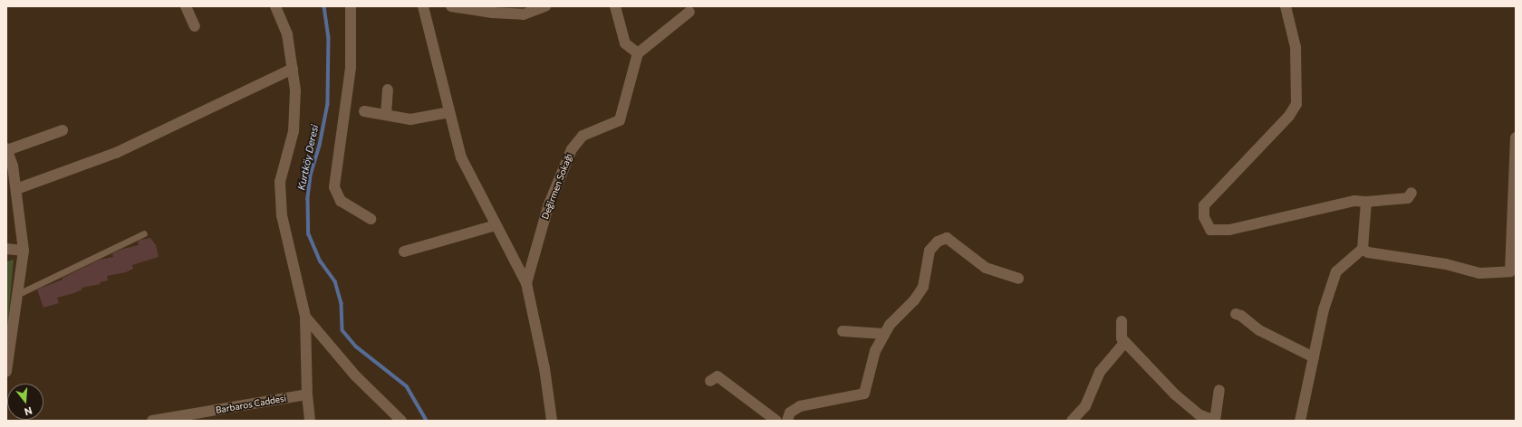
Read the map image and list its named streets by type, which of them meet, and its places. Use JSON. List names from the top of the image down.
{
  "streets": {
    "street": ["Değirmen Sokağı", "Barbaros Caddesi"]
  },
  "water": ["Kurtköy Deresi"],
  "north": "bottom"
}
